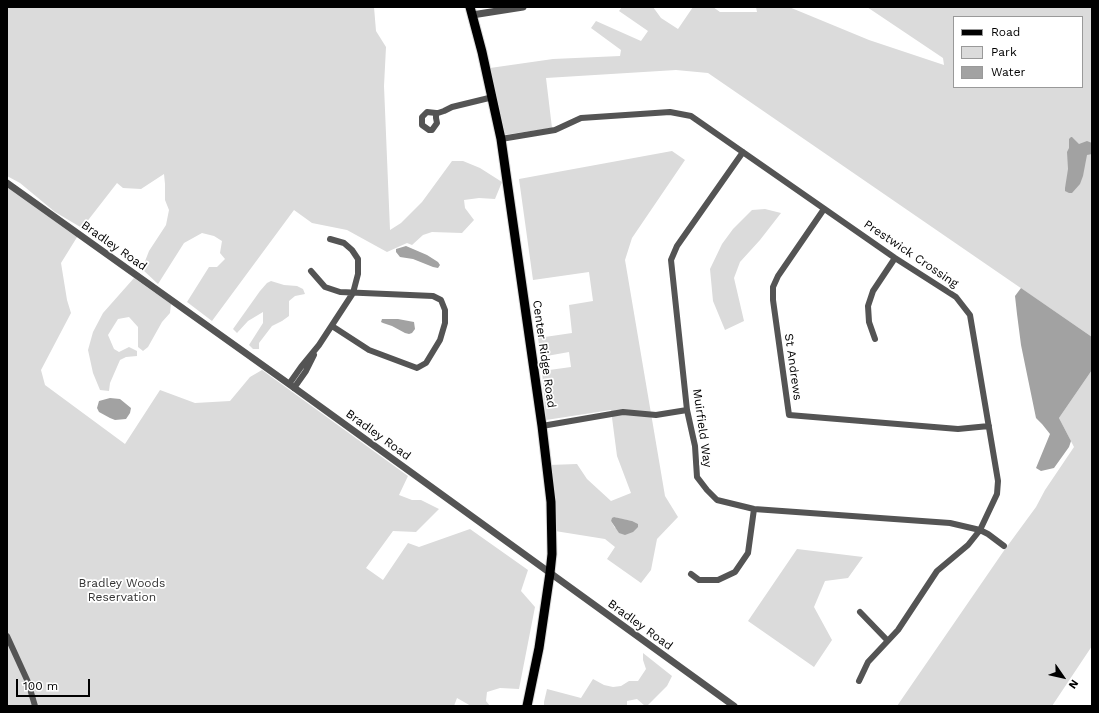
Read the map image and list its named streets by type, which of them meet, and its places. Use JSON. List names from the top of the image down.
{
  "streets": {
    "main road": ["Center Ridge Road"],
    "street": [
      "Bradley Road",
      "Prestwick Crossing",
      "St Andrews",
      "Muirfield Way"
    ]
  },
  "crossings": [
    ["Bradley Road", "Center Ridge Road"],
    ["Prestwick Crossing", "Center Ridge Road"],
    ["Prestwick Crossing", "St Andrews"],
    ["Prestwick Crossing", "Muirfield Way"]
  ],
  "parks": ["Bradley Woods Reservation"],
  "legend": ["Road", "Park", "Water"],
  "scale_bar": "100 m",
  "north": "bottom right"
}
